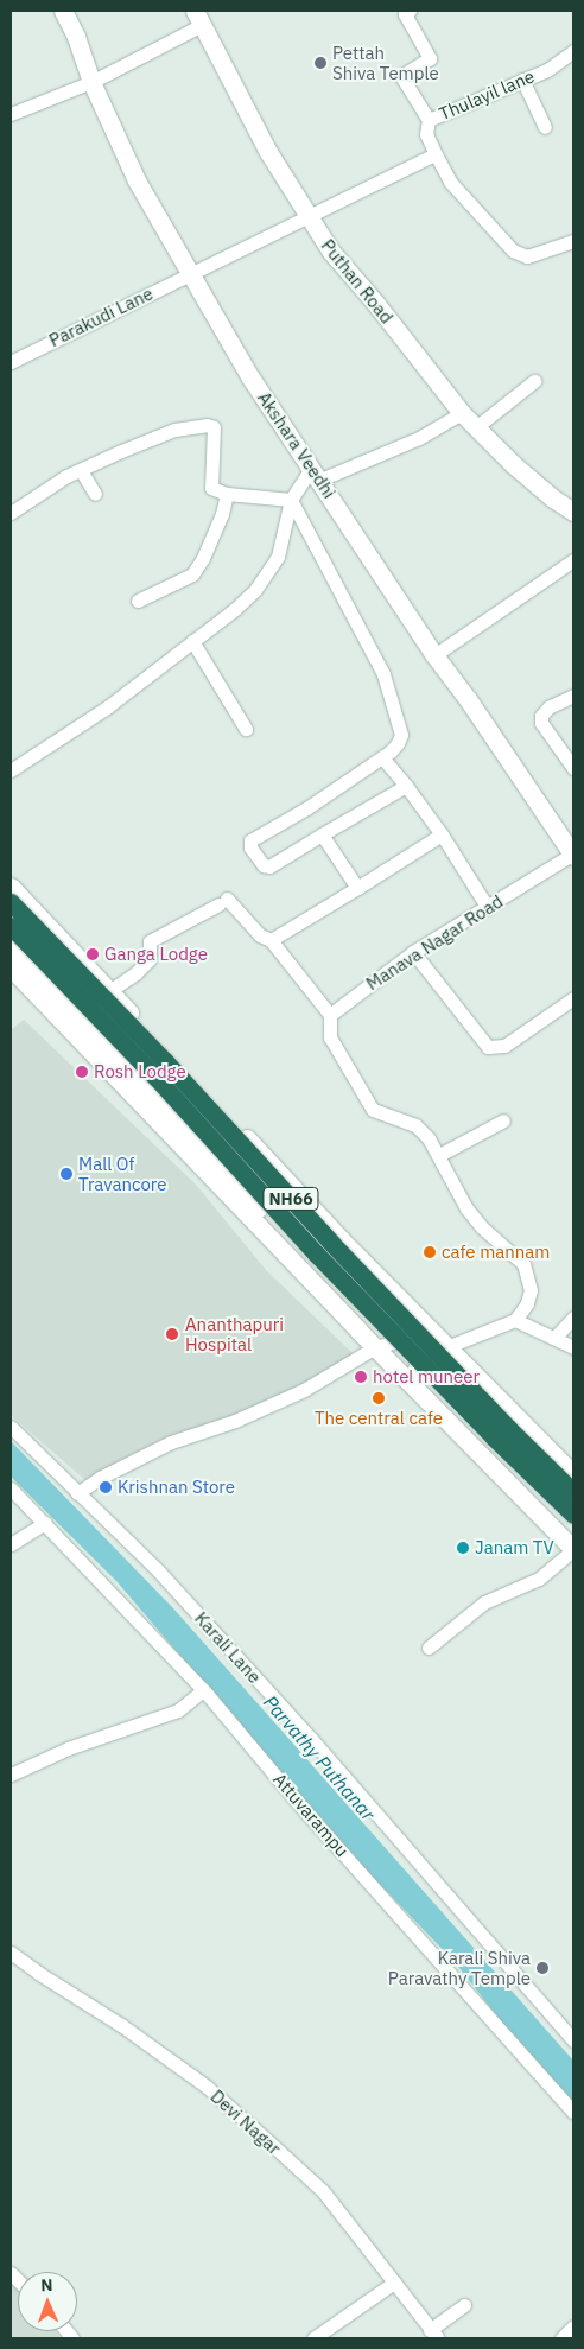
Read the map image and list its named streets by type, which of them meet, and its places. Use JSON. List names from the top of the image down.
{
  "streets": {
    "highway": ["NH66"],
    "street": [
      "Thulayil lane",
      "Puthan Road",
      "Parakudi Lane",
      "Akshara Veedhi",
      "Manava Nagar Road",
      "Karali Lane",
      "Attuvarampu",
      "Devi Nagar"
    ]
  },
  "crossings": [
    ["Puthan Road", "Parakudi Lane"],
    ["Parakudi Lane", "Akshara Veedhi"],
    ["Akshara Veedhi", "Manava Nagar Road"]
  ],
  "water": ["Parvathy Puthanar"],
  "places": [
    "Pettah Shiva Temple",
    "Ganga Lodge",
    "Rosh Lodge",
    "Mall Of Travancore",
    "cafe mannam",
    "Ananthapuri Hospital",
    "hotel muneer",
    "The central cafe",
    "Krishnan Store",
    "Janam TV",
    "Karali Shiva Paravathy Temple"
  ],
  "north": "top"
}
